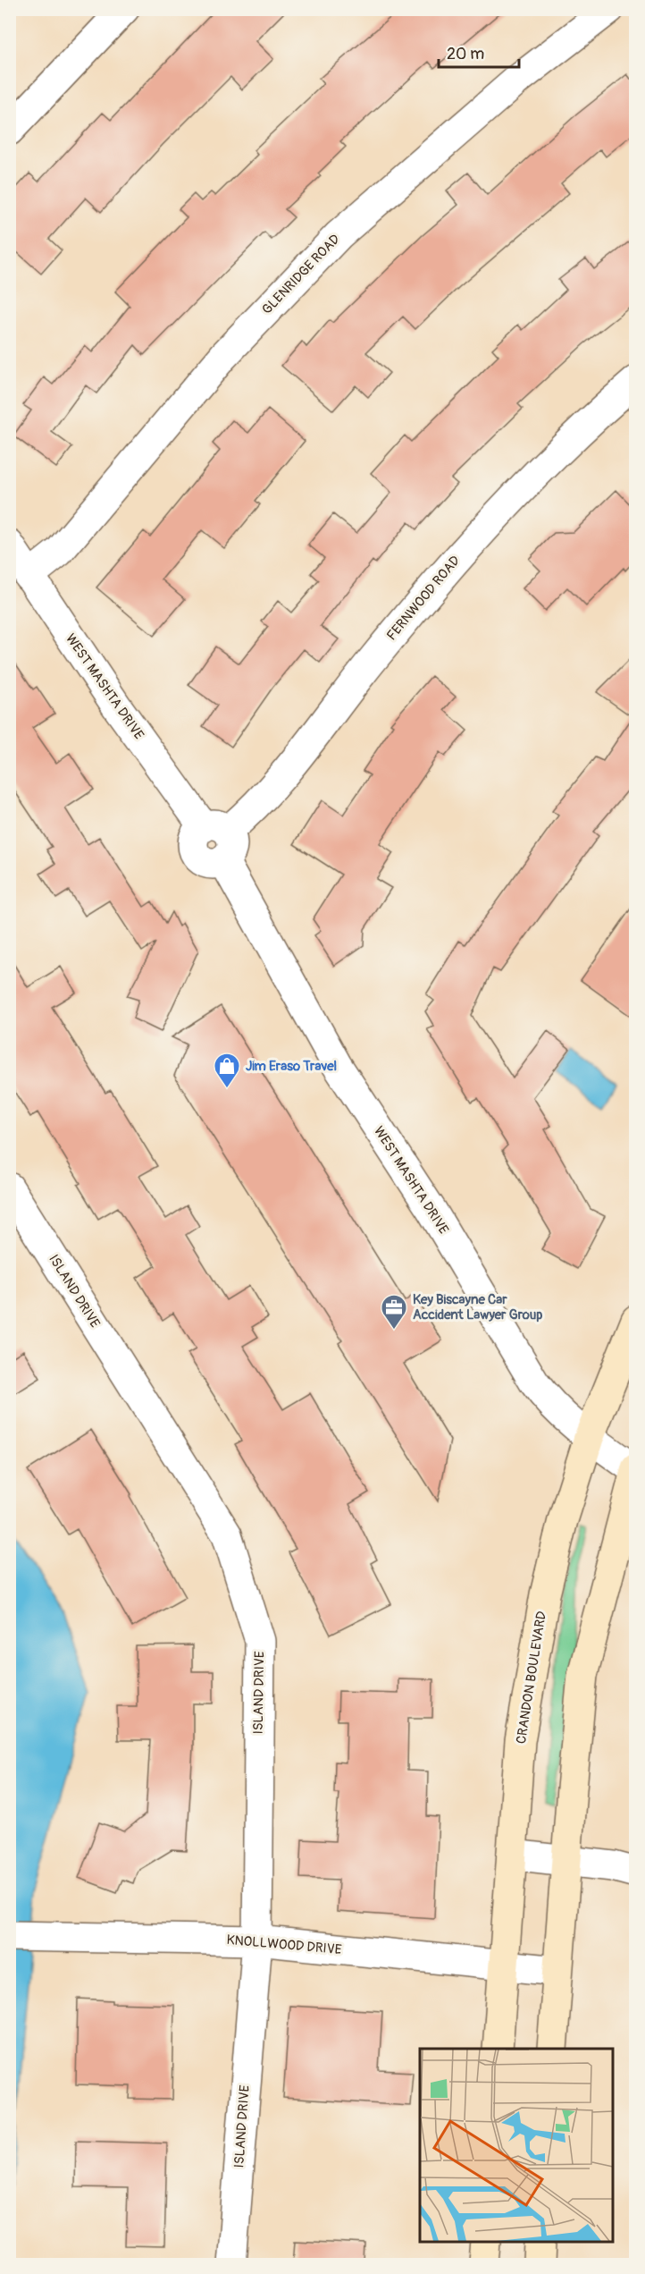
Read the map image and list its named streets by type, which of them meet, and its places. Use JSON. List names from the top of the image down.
{
  "streets": {
    "main road": ["CRANDON BOULEVARD"],
    "street": [
      "GLENRIDGE ROAD",
      "FERNWOOD ROAD",
      "WEST MASHTA DRIVE",
      "ISLAND DRIVE",
      "KNOLLWOOD DRIVE"
    ]
  },
  "crossings": [
    ["GLENRIDGE ROAD", "WEST MASHTA DRIVE"],
    ["FERNWOOD ROAD", "WEST MASHTA DRIVE"],
    ["WEST MASHTA DRIVE", "CRANDON BOULEVARD"],
    ["ISLAND DRIVE", "KNOLLWOOD DRIVE"],
    ["CRANDON BOULEVARD", "KNOLLWOOD DRIVE"]
  ],
  "places": {
    "shop": ["Jim Eraso Travel"],
    "office": ["Key Biscayne Car Accident Lawyer Group"]
  },
  "scale_bar": "20 m"
}
